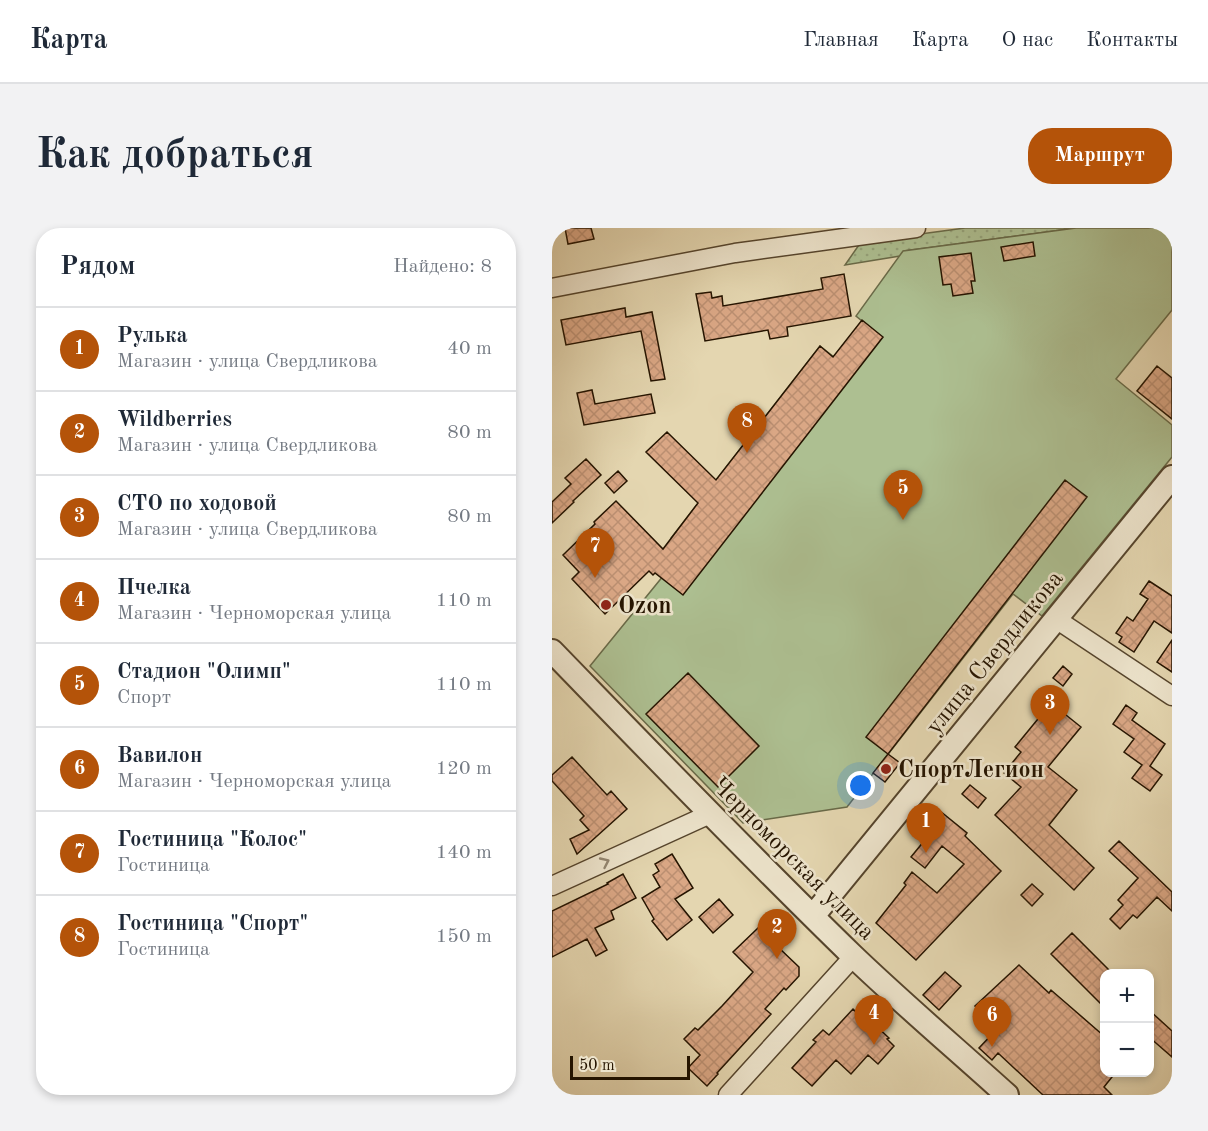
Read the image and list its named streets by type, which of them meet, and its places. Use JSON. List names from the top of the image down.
{
  "streets": {
    "street": ["улица Свердликова", "Черноморская улица"]
  },
  "crossings": [
    ["улица Свердликова", "Черноморская улица"]
  ],
  "places": ["Ozon", "СпортЛегион"],
  "scale_bar": "50 m",
  "page": {
    "header": "Карта",
    "nav": [
      "Главная",
      "Карта",
      "О нас",
      "Контакты"
    ],
    "buttons": "Маршрут",
    "title": "Как добраться",
    "heading": ["Рядом", "Найдено: 8"],
    "list": [
      {
        "mark": "1",
        "name": "Рулька",
        "note": "Магазин · улица Свердликова",
        "value": "40 m"
      },
      {
        "mark": "2",
        "name": "Wildberries",
        "note": "Магазин · улица Свердликова",
        "value": "80 m"
      },
      {
        "mark": "3",
        "name": "СТО по ходовой",
        "note": "Магазин · улица Свердликова",
        "value": "80 m"
      },
      {
        "mark": "4",
        "name": "Пчелка",
        "note": "Магазин · Черноморская улица",
        "value": "110 m"
      },
      {
        "mark": "5",
        "name": "Стадион \"Олимп\"",
        "note": "Спорт",
        "value": "110 m"
      },
      {
        "mark": "6",
        "name": "Вавилон",
        "note": "Магазин · Черноморская улица",
        "value": "120 m"
      },
      {
        "mark": "7",
        "name": "Гостиница \"Колос\"",
        "note": "Гостиница",
        "value": "140 m"
      },
      {
        "mark": "8",
        "name": "Гостиница \"Спорт\"",
        "note": "Гостиница",
        "value": "150 m"
      }
    ],
    "pins": [
      "8",
      "5",
      "7",
      "3",
      "1",
      "2",
      "4",
      "6"
    ],
    "map_buttons": ["+", "−"],
    "scale": "50 m"
  }
}
